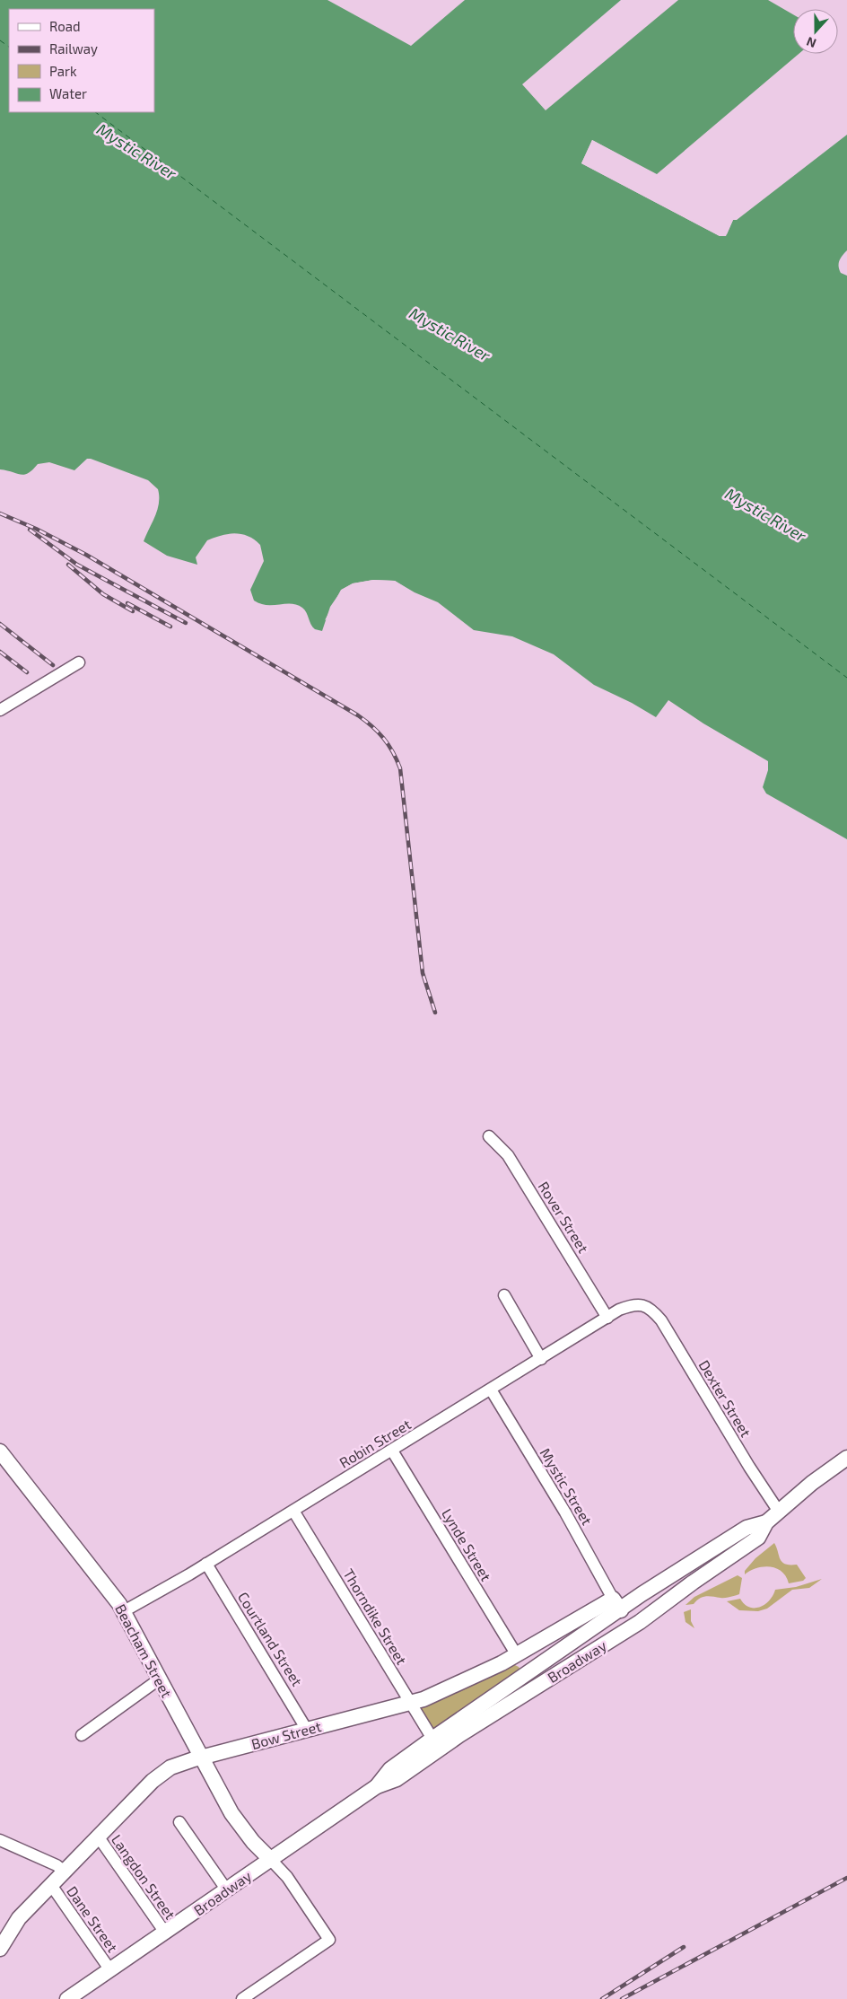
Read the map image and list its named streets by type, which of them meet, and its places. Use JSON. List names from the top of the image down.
{
  "streets": {
    "main road": ["Beacham Street", "Broadway", "Bow Street"],
    "street": [
      "Rover Street",
      "Dexter Street",
      "Robin Street",
      "Mystic Street",
      "Lynde Street",
      "Thorndike Street",
      "Courtland Street",
      "Langdon Street",
      "Dane Street"
    ]
  },
  "crossings": [
    ["Rover Street", "Robin Street"],
    ["Dexter Street", "Robin Street"],
    ["Dexter Street", "Broadway"],
    ["Robin Street", "Mystic Street"],
    ["Robin Street", "Lynde Street"],
    ["Robin Street", "Thorndike Street"],
    ["Robin Street", "Courtland Street"],
    ["Robin Street", "Beacham Street"],
    ["Mystic Street", "Broadway"],
    ["Mystic Street", "Bow Street"],
    ["Lynde Street", "Bow Street"],
    ["Thorndike Street", "Broadway"],
    ["Thorndike Street", "Bow Street"],
    ["Courtland Street", "Bow Street"],
    ["Beacham Street", "Broadway"],
    ["Beacham Street", "Bow Street"],
    ["Broadway", "Bow Street"],
    ["Broadway", "Langdon Street"],
    ["Broadway", "Dane Street"],
    ["Bow Street", "Langdon Street"],
    ["Bow Street", "Dane Street"]
  ],
  "water": ["Mystic River"],
  "legend": [
    "Road",
    "Railway",
    "Park",
    "Water"
  ],
  "north": "bottom"
}
